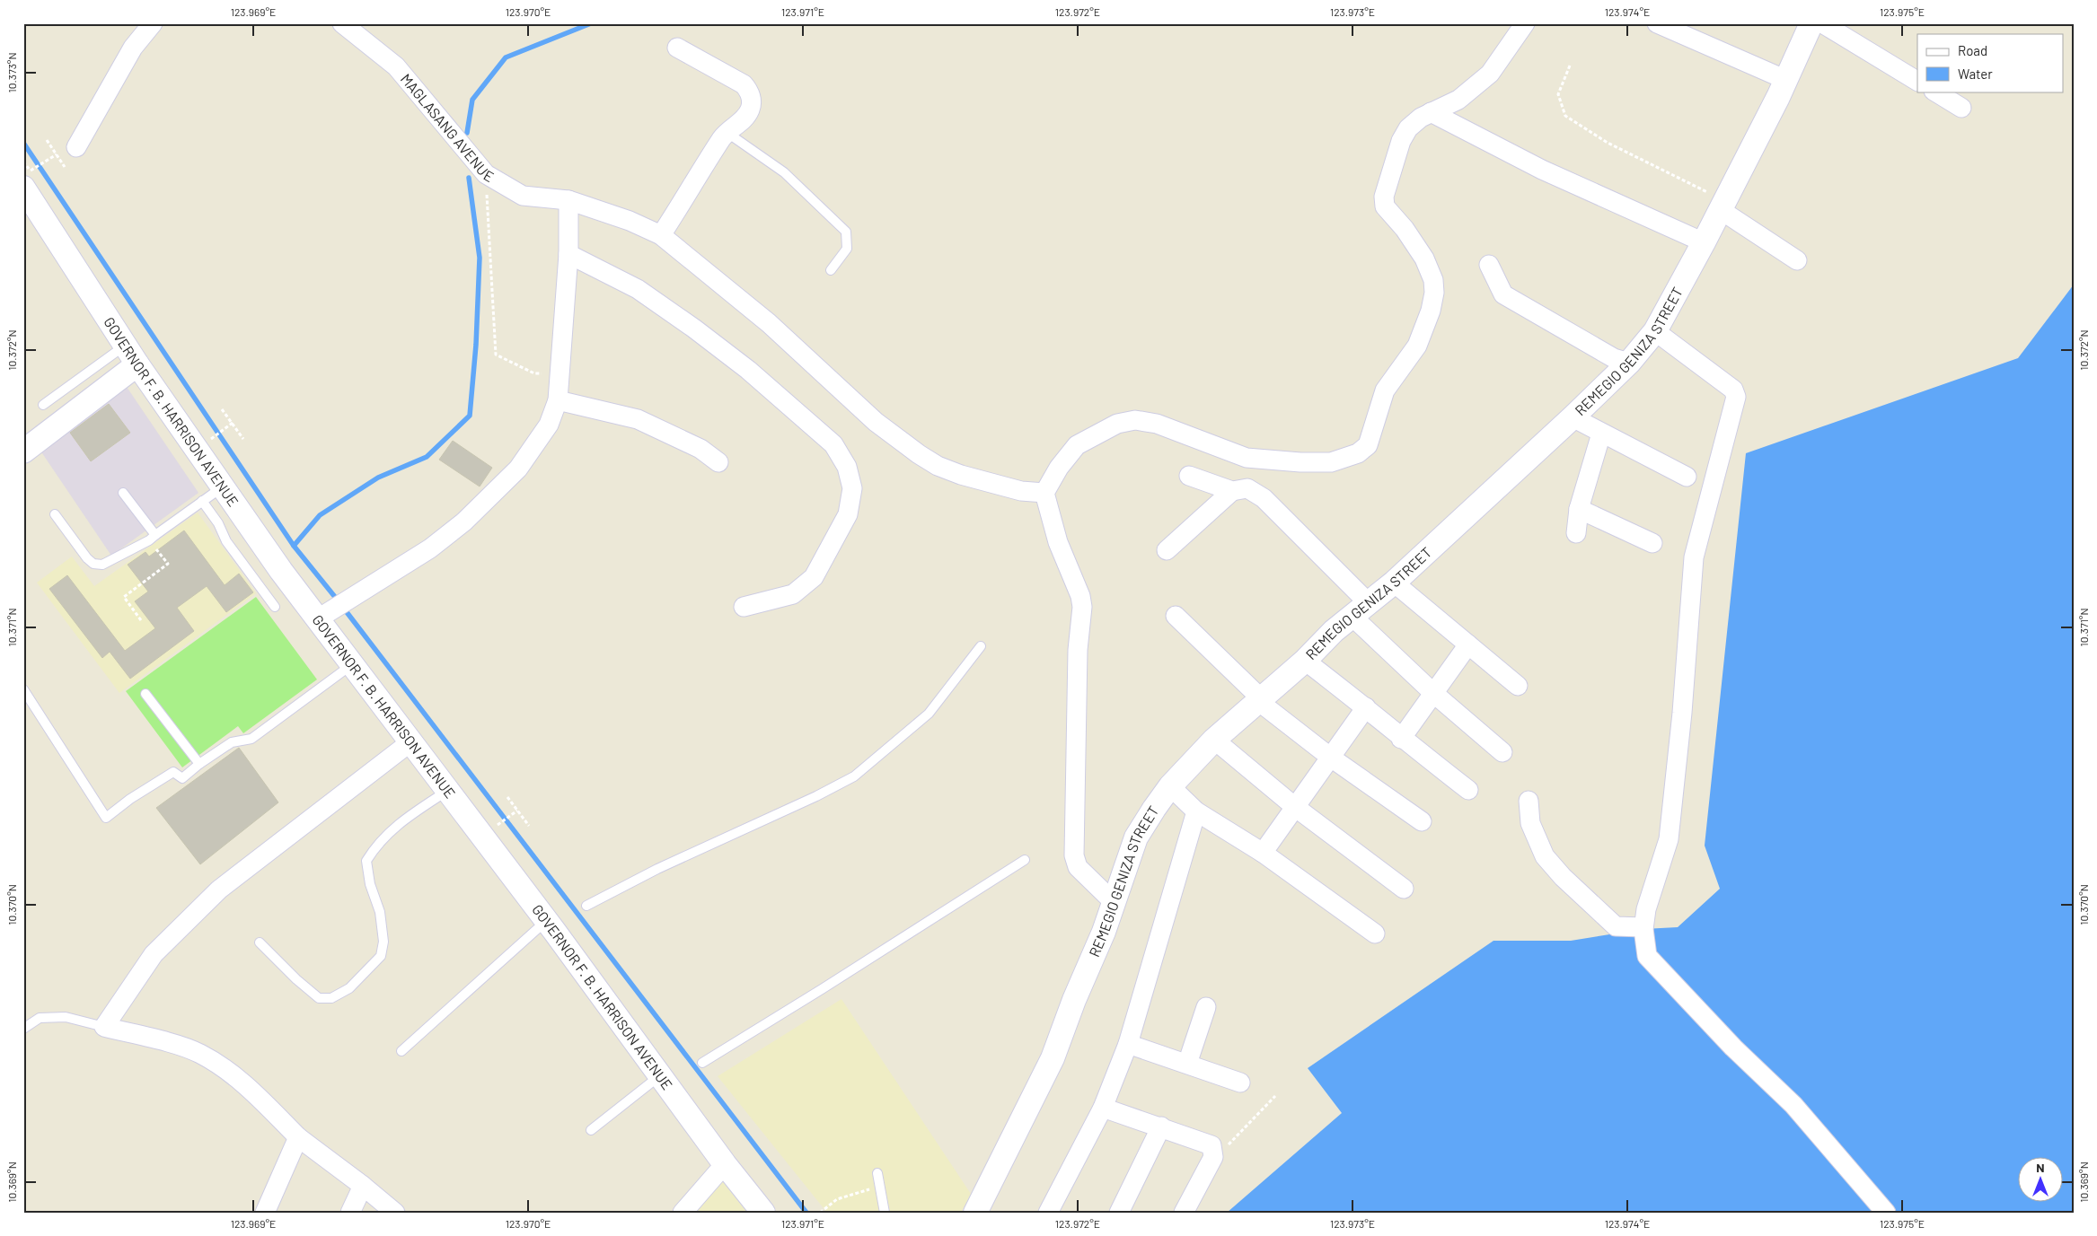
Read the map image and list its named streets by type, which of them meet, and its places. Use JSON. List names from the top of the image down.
{
  "streets": {
    "street": ["MAGLASANG AVENUE", "REMEGIO GENIZA STREET", "GOVERNOR F. B. HARRISON AVENUE"]
  },
  "legend": ["Road", "Water"],
  "north": "top",
  "coordinates": [
    "123.969°E",
    "123.970°E",
    "123.971°E",
    "123.972°E",
    "123.973°E",
    "123.974°E",
    "123.975°E",
    "10.373°N",
    "10.372°N",
    "10.371°N",
    "10.370°N",
    "10.369°N"
  ]
}
